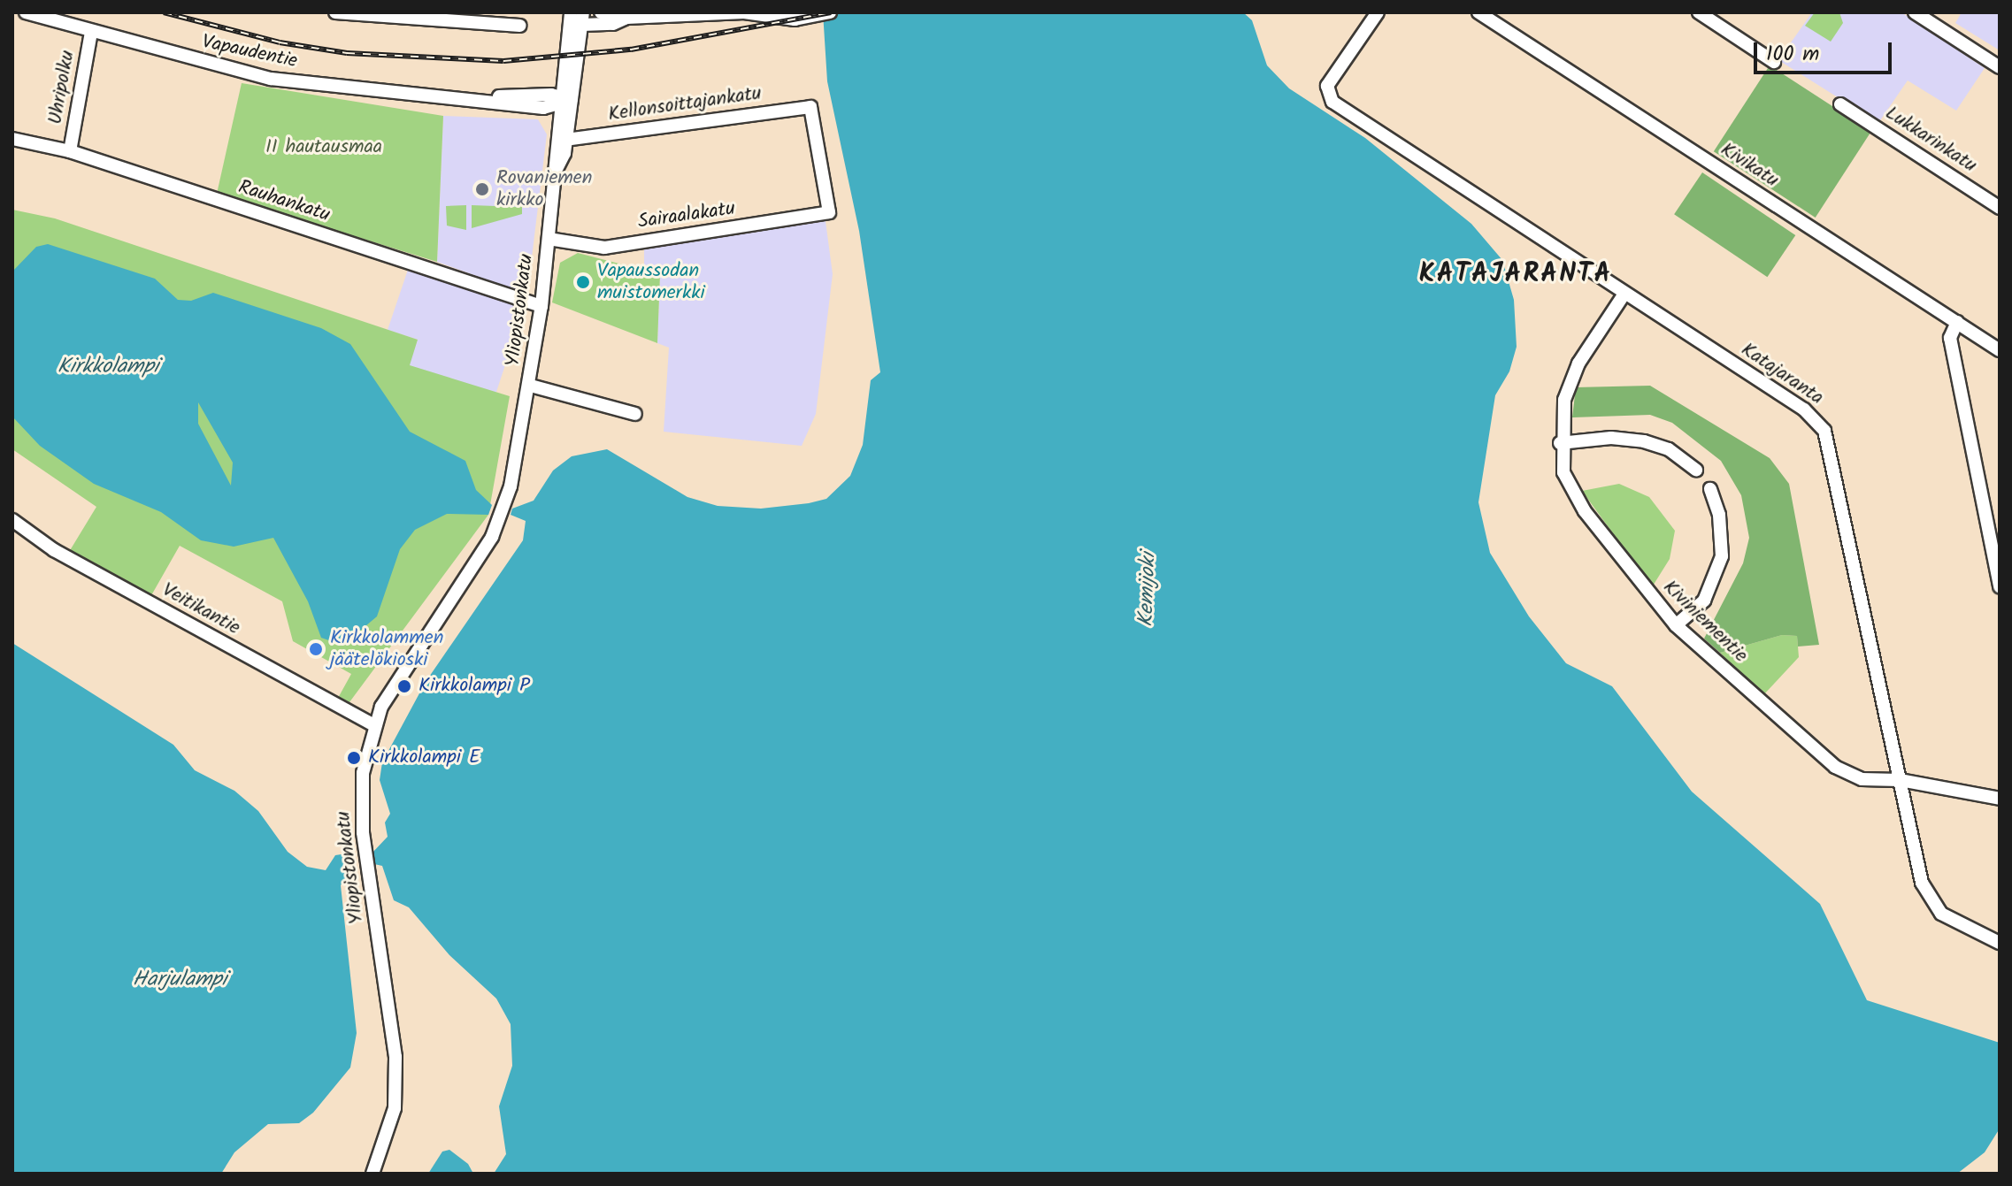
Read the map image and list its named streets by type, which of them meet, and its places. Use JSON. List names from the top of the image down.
{
  "streets": {
    "street": [
      "Vapaudentie",
      "Uhripolku",
      "Kellonsoittajankatu",
      "Lukkarinkatu",
      "Kivikatu",
      "Rauhankatu",
      "Sairaalakatu",
      "Yliopistonkatu",
      "Katajaranta",
      "Veitikantie",
      "Kiviniementie"
    ]
  },
  "crossings": [
    ["Vapaudentie", "Uhripolku"],
    ["Vapaudentie", "Yliopistonkatu"],
    ["Uhripolku", "Rauhankatu"],
    ["Kellonsoittajankatu", "Sairaalakatu"],
    ["Kellonsoittajankatu", "Yliopistonkatu"],
    ["Rauhankatu", "Yliopistonkatu"],
    ["Sairaalakatu", "Yliopistonkatu"],
    ["Yliopistonkatu", "Veitikantie"],
    ["Katajaranta", "Kiviniementie"]
  ],
  "districts": ["KATAJARANTA"],
  "water": ["Kirkkolampi", "Kemijoki", "Harjulampi"],
  "parks": ["II hautausmaa"],
  "places": [
    "Rovaniemen kirkko",
    "Vapaussodan muistomerkki",
    "Kirkkolammen jäätelökioski",
    "Kirkkolampi P",
    "Kirkkolampi E"
  ],
  "scale_bar": "100 m"
}
